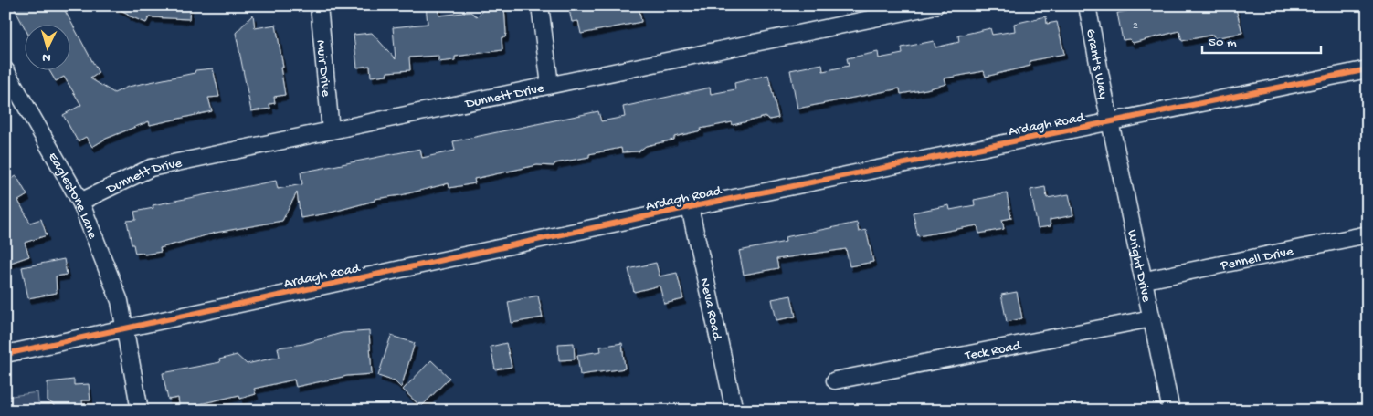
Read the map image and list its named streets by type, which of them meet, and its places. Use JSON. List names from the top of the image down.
{
  "streets": {
    "street": [
      "Grant's Way",
      "Muir Drive",
      "Dunnett Drive",
      "Ardagh Road",
      "Eaglestone Lane",
      "Pennell Drive",
      "Wright Drive",
      "Neva Road",
      "Teck Road"
    ]
  },
  "crossings": [
    ["Grant's Way", "Ardagh Road"],
    ["Grant's Way", "Wright Drive"],
    ["Muir Drive", "Dunnett Drive"],
    ["Dunnett Drive", "Eaglestone Lane"],
    ["Ardagh Road", "Eaglestone Lane"],
    ["Ardagh Road", "Wright Drive"],
    ["Ardagh Road", "Neva Road"],
    ["Pennell Drive", "Wright Drive"],
    ["Wright Drive", "Teck Road"]
  ],
  "house_numbers": ["2"],
  "scale_bar": "50 m",
  "north": "bottom"
}
